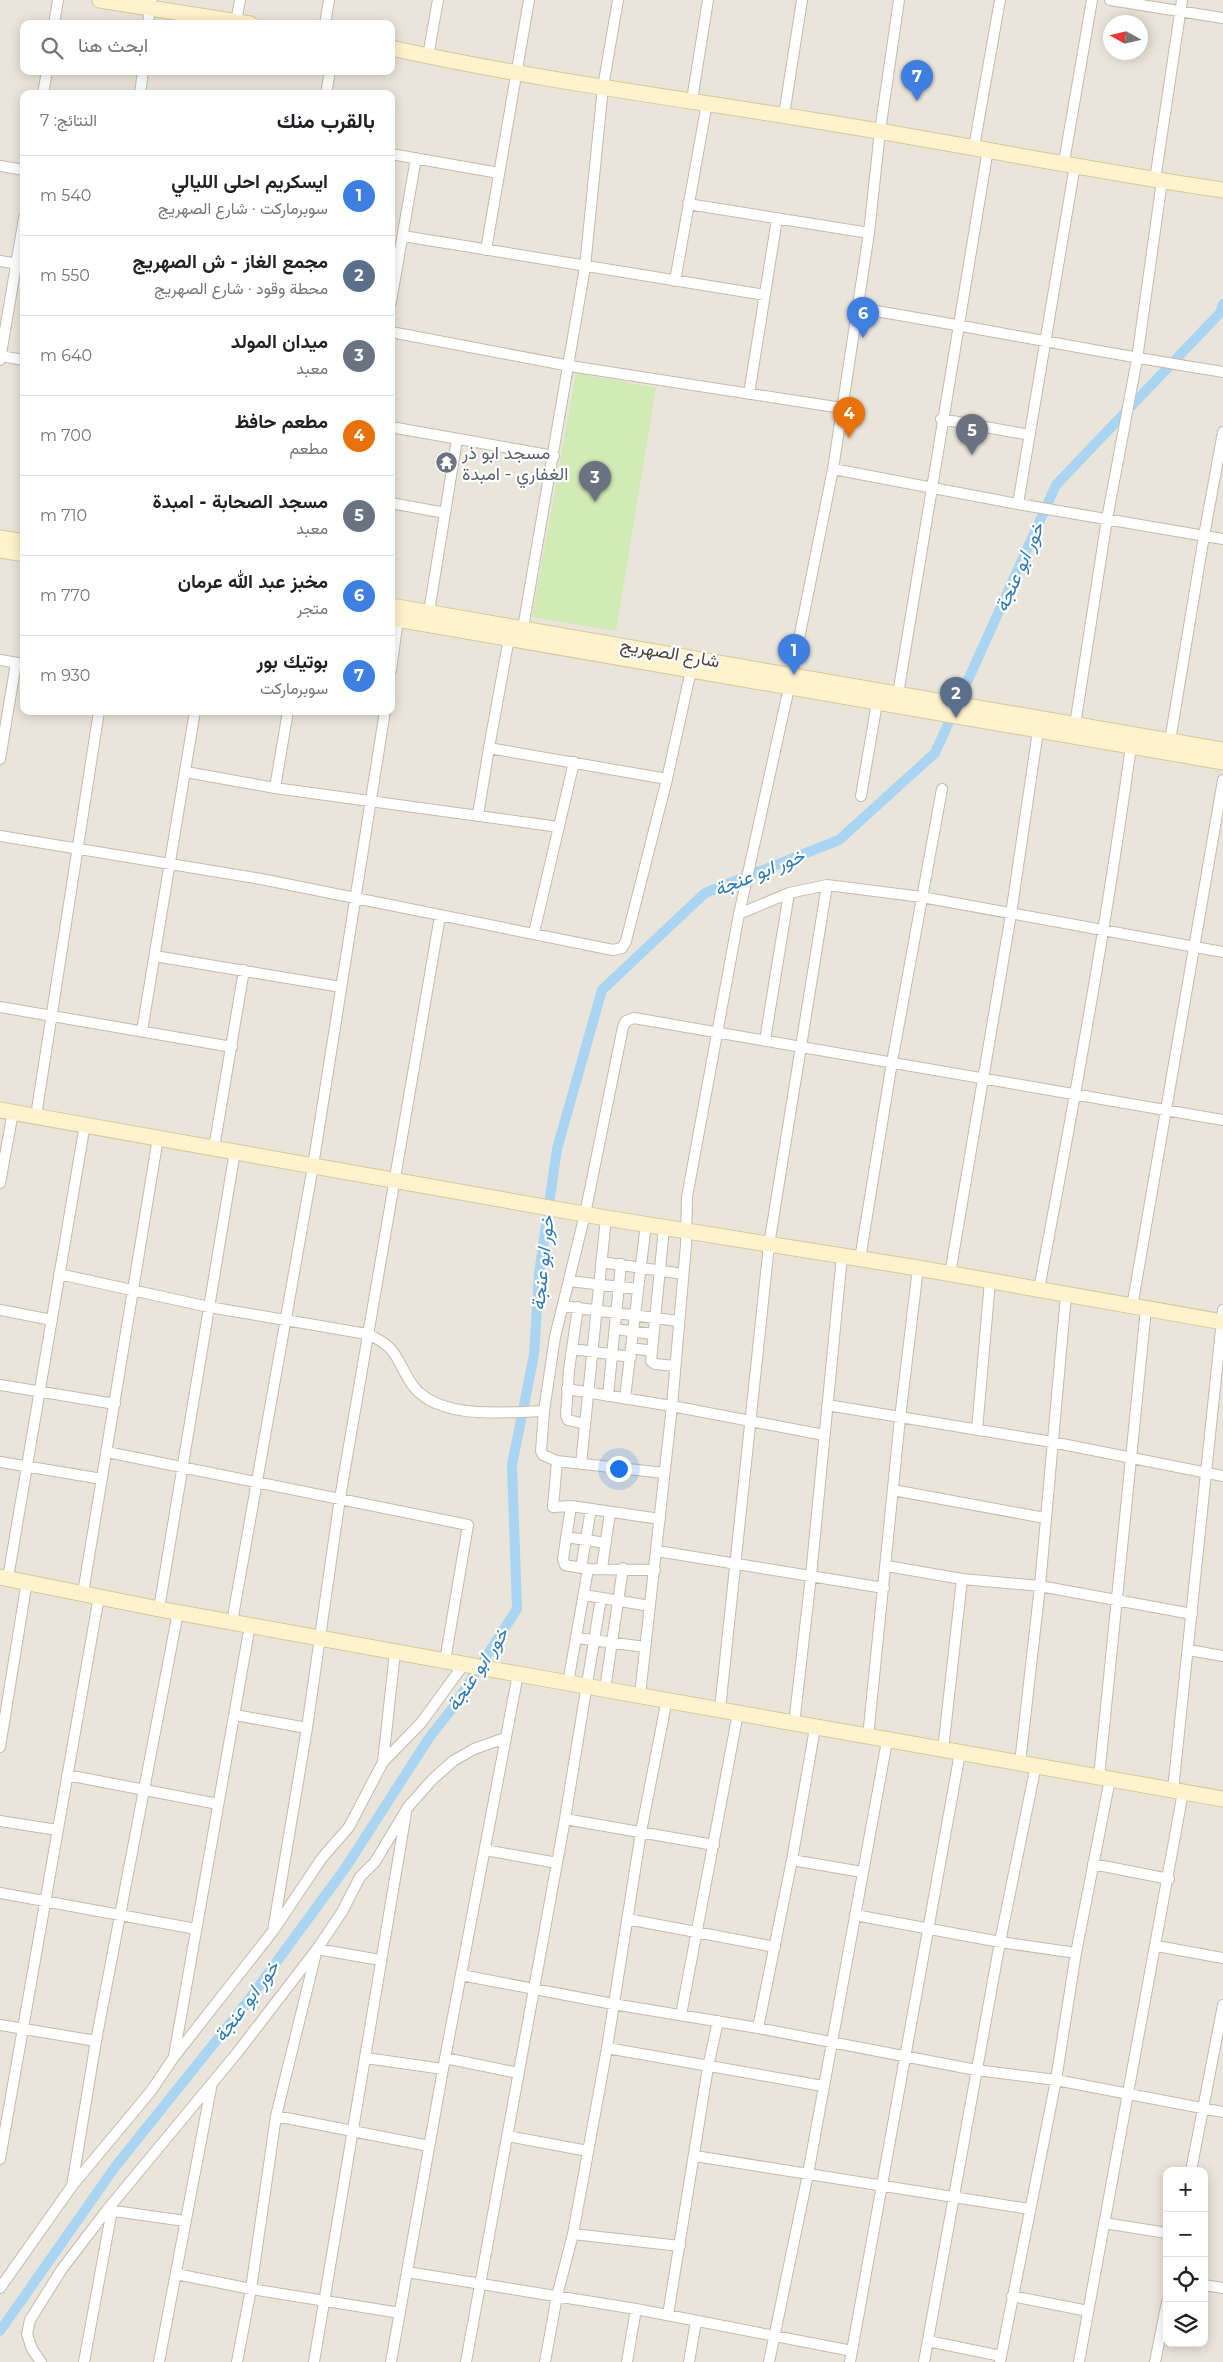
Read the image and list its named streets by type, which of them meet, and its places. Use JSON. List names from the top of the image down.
{
  "streets": {
    "street": ["شارع الصهريج"]
  },
  "water": ["خور ابو عنجة"],
  "places": {
    "temple": ["مسجد ابو ذر الغفاري - امبدة"]
  },
  "north": "left",
  "page": {
    "search": "ابحث هنا",
    "pins": [
      "7",
      "6",
      "4",
      "5",
      "3",
      "1",
      "2"
    ],
    "heading": ["بالقرب منك", "النتائج: 7"],
    "list": [
      {
        "mark": "1",
        "name": "ايسكريم احلى الليالي",
        "note": "سوبرماركت · شارع الصهريج",
        "value": "540 m"
      },
      {
        "mark": "2",
        "name": "مجمع الغاز - ش الصهريج",
        "note": "محطة وقود · شارع الصهريج",
        "value": "550 m"
      },
      {
        "mark": "3",
        "name": "ميدان المولد",
        "note": "معبد",
        "value": "640 m"
      },
      {
        "mark": "4",
        "name": "مطعم حافظ",
        "note": "مطعم",
        "value": "700 m"
      },
      {
        "mark": "5",
        "name": "مسجد الصحابة - امبدة",
        "note": "معبد",
        "value": "710 m"
      },
      {
        "mark": "6",
        "name": "مخبز عبد الله عرمان",
        "note": "متجر",
        "value": "770 m"
      },
      {
        "mark": "7",
        "name": "بوتيك بور",
        "note": "سوبرماركت",
        "value": "930 m"
      }
    ],
    "map_buttons": ["+", "−"]
  }
}
